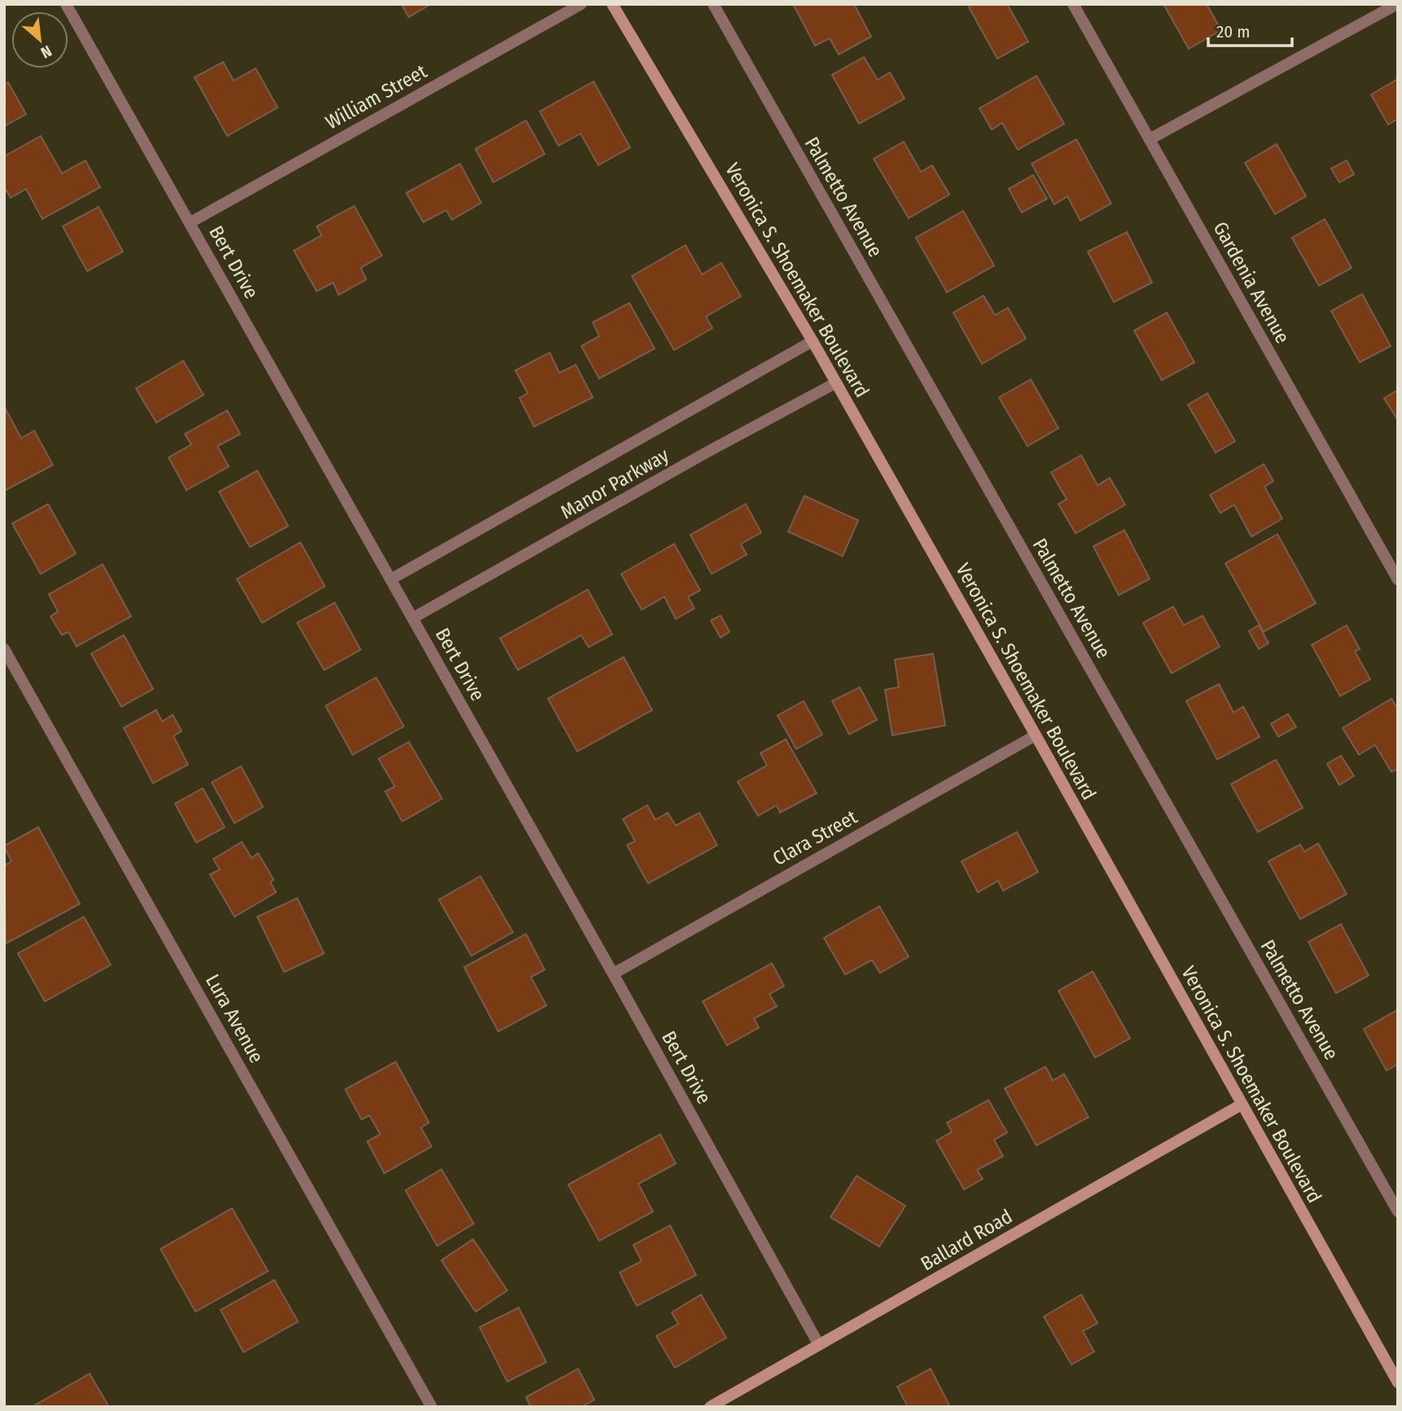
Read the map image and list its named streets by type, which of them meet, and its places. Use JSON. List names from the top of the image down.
{
  "streets": {
    "street": [
      "William Street",
      "Palmetto Avenue",
      "Bert Drive",
      "Veronica S. Shoemaker Boulevard",
      "Gardenia Avenue",
      "Manor Parkway",
      "Clara Street",
      "Lura Avenue",
      "Ballard Road"
    ]
  },
  "crossings": [
    ["William Street", "Bert Drive"],
    ["Bert Drive", "Manor Parkway"],
    ["Bert Drive", "Clara Street"],
    ["Bert Drive", "Ballard Road"],
    ["Veronica S. Shoemaker Boulevard", "Manor Parkway"],
    ["Veronica S. Shoemaker Boulevard", "Clara Street"],
    ["Veronica S. Shoemaker Boulevard", "Ballard Road"]
  ],
  "scale_bar": "20 m",
  "north": "bottom right"
}
